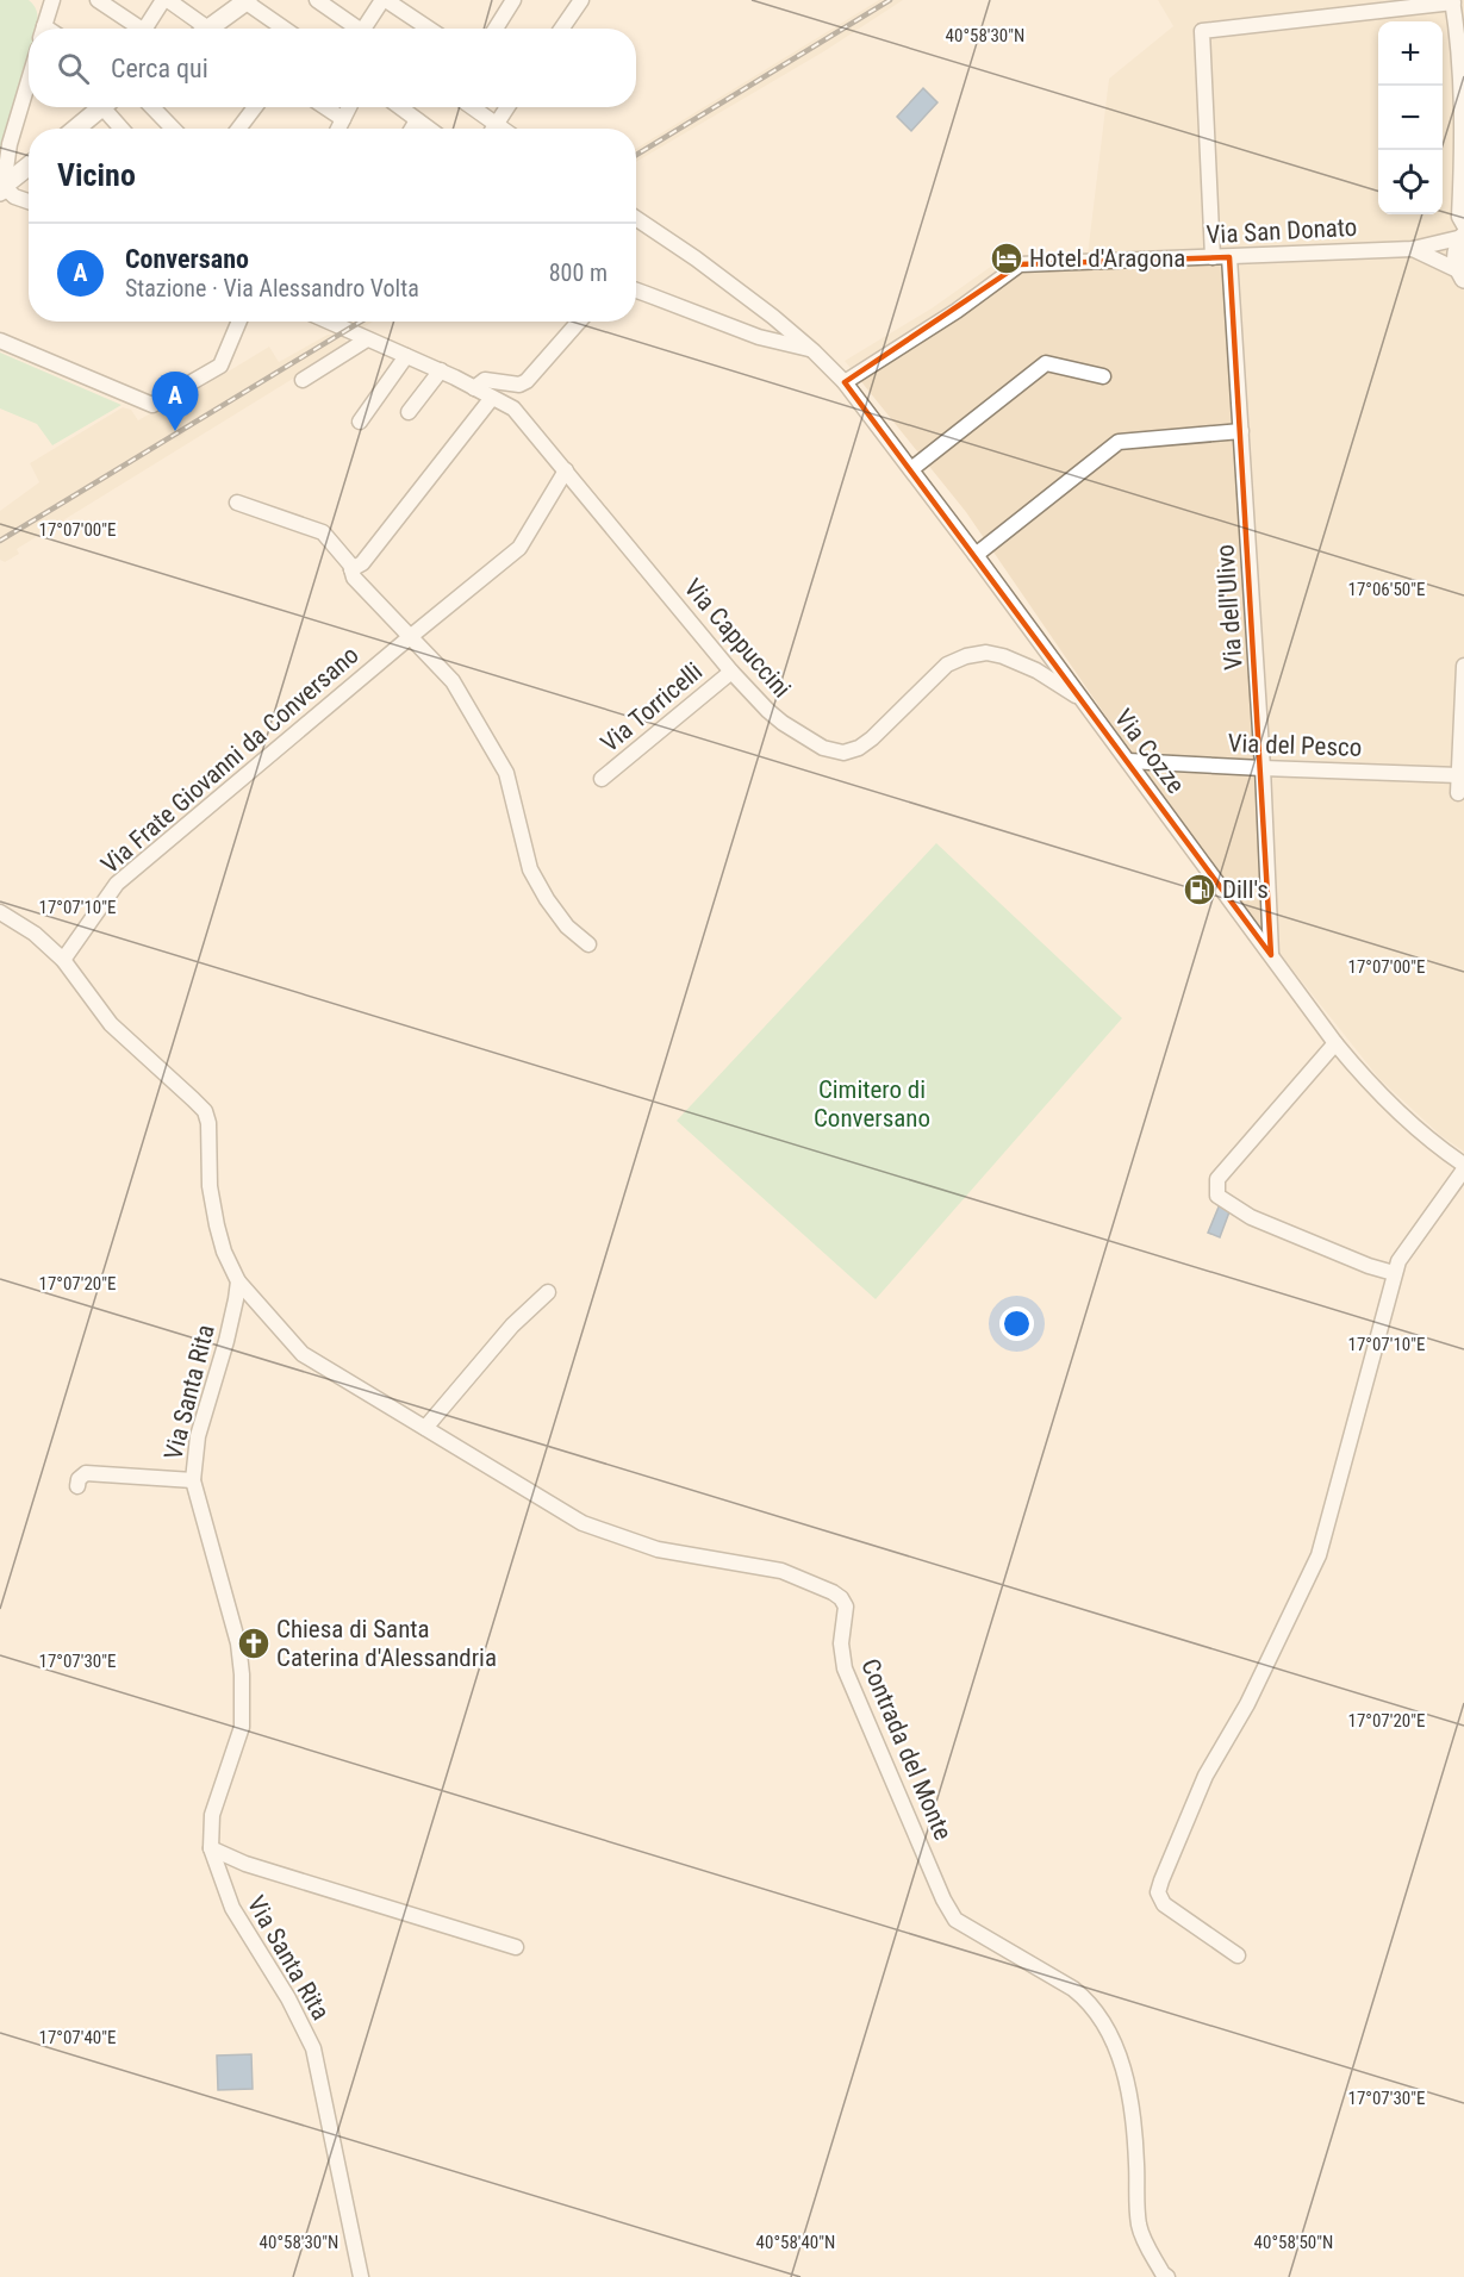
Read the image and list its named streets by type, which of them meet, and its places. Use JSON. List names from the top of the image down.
{
  "streets": {
    "street": [
      "Via San Donato",
      "Via dell'Ulivo",
      "Via Cappuccini",
      "Via Torricelli",
      "Via del Pesco",
      "Via Cozze",
      "Via Frate Giovanni da Conversano",
      "Via Santa Rita",
      "Contrada del Monte"
    ]
  },
  "crossings": [
    ["Via San Donato", "Via dell'Ulivo"],
    ["Via San Donato", "Via Cozze"],
    ["Via dell'Ulivo", "Via del Pesco"],
    ["Via dell'Ulivo", "Via Cozze"],
    ["Via Cappuccini", "Via Torricelli"],
    ["Via Cappuccini", "Via Cozze"],
    ["Via Cappuccini", "Via Frate Giovanni da Conversano"],
    ["Via del Pesco", "Via Cozze"]
  ],
  "parks": ["Cimitero di Conversano"],
  "places": {
    "hotel": ["Hotel d'Aragona"],
    "fuel station": ["Dill's"],
    "church": ["Chiesa di Santa Caterina d'Alessandria"]
  },
  "page": {
    "map_buttons": ["+", "−"],
    "search": "Cerca qui",
    "heading": "Vicino",
    "list": [
      {
        "mark": "A",
        "name": "Conversano",
        "note": "Stazione · Via Alessandro Volta",
        "value": "800 m"
      }
    ],
    "pins": "A"
  },
  "coordinates": [
    "40°58'30\"N",
    "17°07'00\"E",
    "17°06'50\"E",
    "17°07'10\"E",
    "17°07'20\"E",
    "17°07'30\"E",
    "17°07'40\"E",
    "40°58'40\"N",
    "40°58'50\"N"
  ]
}
